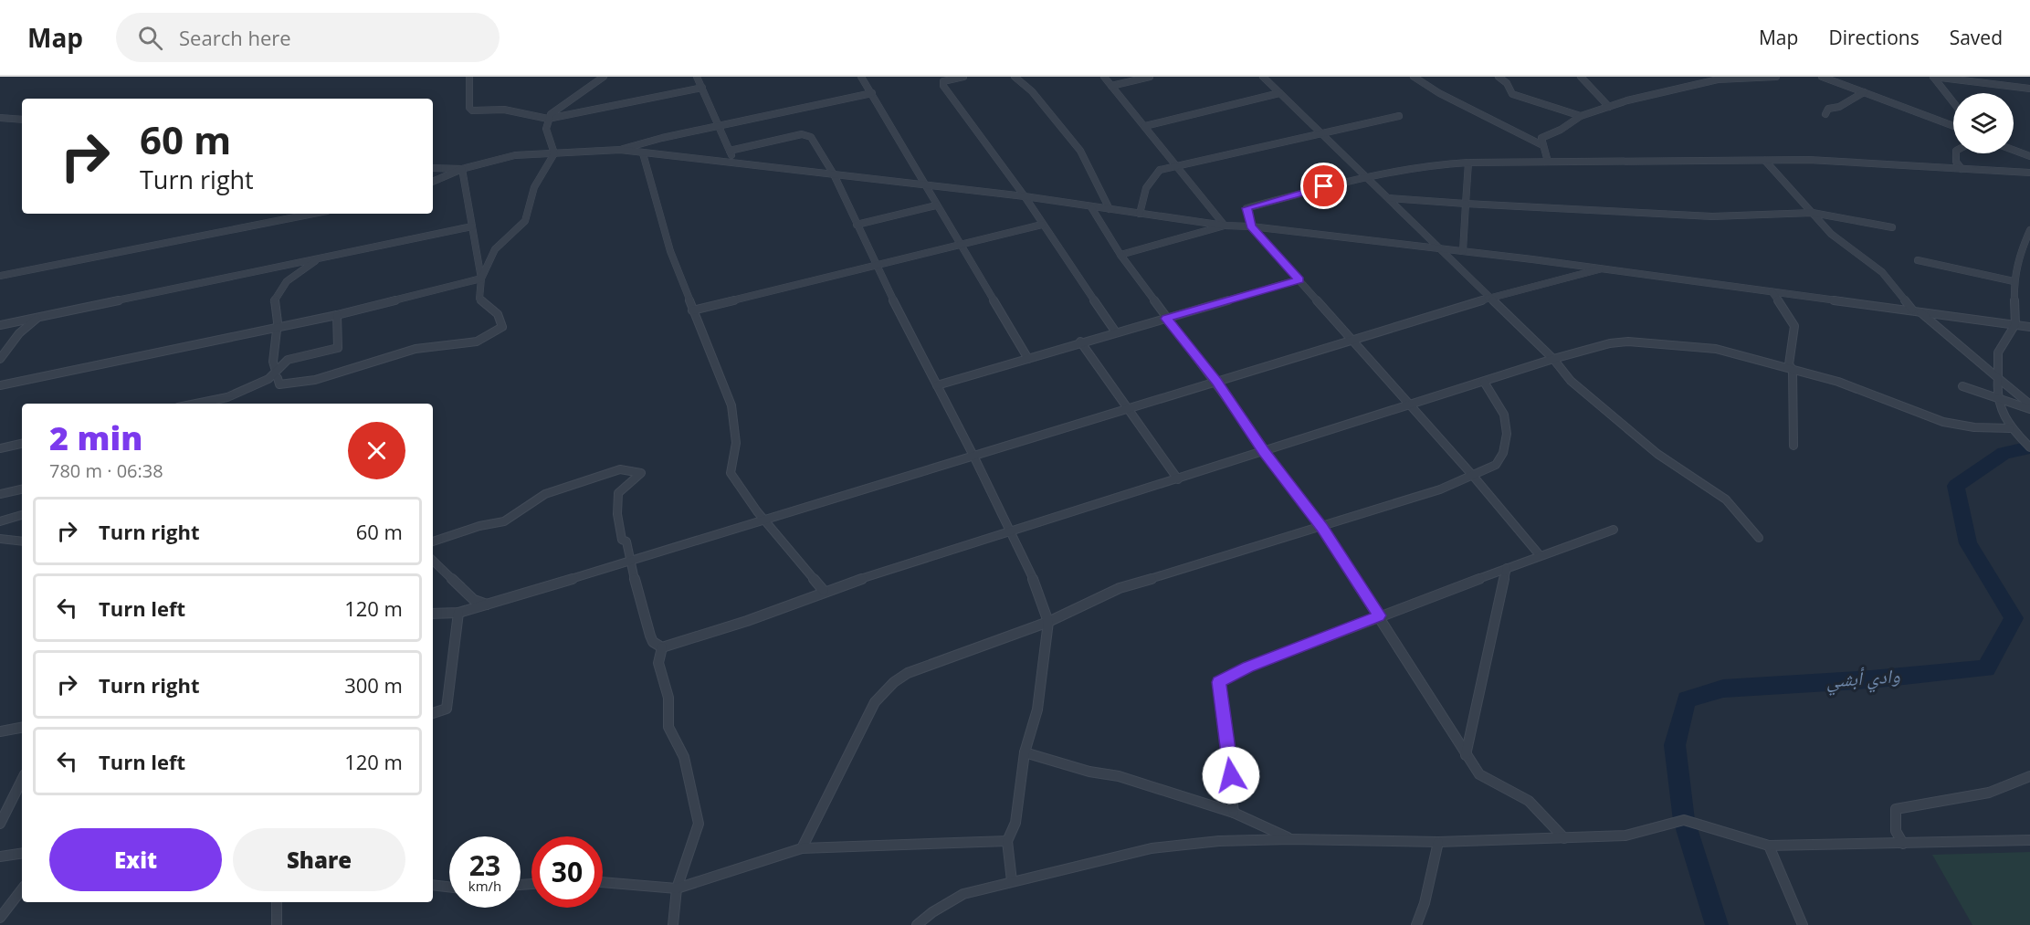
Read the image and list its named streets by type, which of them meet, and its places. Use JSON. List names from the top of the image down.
{
  "water": ["وادي أبشي"],
  "page": {
    "header": "Map",
    "search": "Search here",
    "nav": ["Map", "Directions", "Saved"],
    "turn": ["60 m", "Turn right"],
    "heading": ["2 min", "780 m · 06:38"],
    "list": [
      {
        "name": "Turn right",
        "value": "60 m"
      },
      {
        "name": "Turn left",
        "value": "120 m"
      },
      {
        "name": "Turn right",
        "value": "300 m"
      },
      {
        "name": "Turn left",
        "value": "120 m"
      }
    ],
    "buttons": ["Exit", "Share"],
    "speed": "23 km/h",
    "limit": "30"
  }
}
